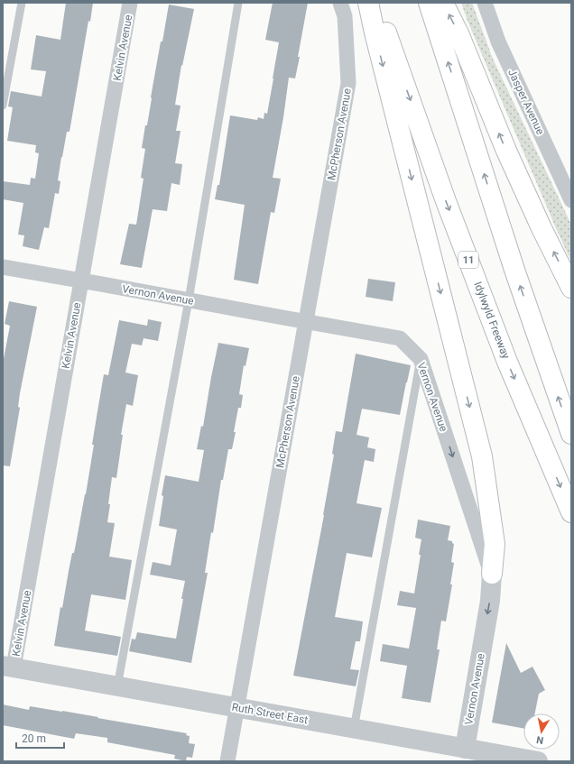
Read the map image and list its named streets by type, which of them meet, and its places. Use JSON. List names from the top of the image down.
{
  "streets": {
    "highway": ["11", "Idylwyld Freeway"],
    "street": [
      "Kelvin Avenue",
      "Jasper Avenue",
      "McPherson Avenue",
      "Vernon Avenue",
      "Ruth Street East"
    ]
  },
  "crossings": [
    ["Kelvin Avenue", "Vernon Avenue"],
    ["Kelvin Avenue", "Ruth Street East"],
    ["McPherson Avenue", "Vernon Avenue"],
    ["McPherson Avenue", "Ruth Street East"],
    ["Vernon Avenue", "Ruth Street East"]
  ],
  "one_way": ["Vernon Avenue"],
  "scale_bar": "20 m",
  "north": "bottom"
}
